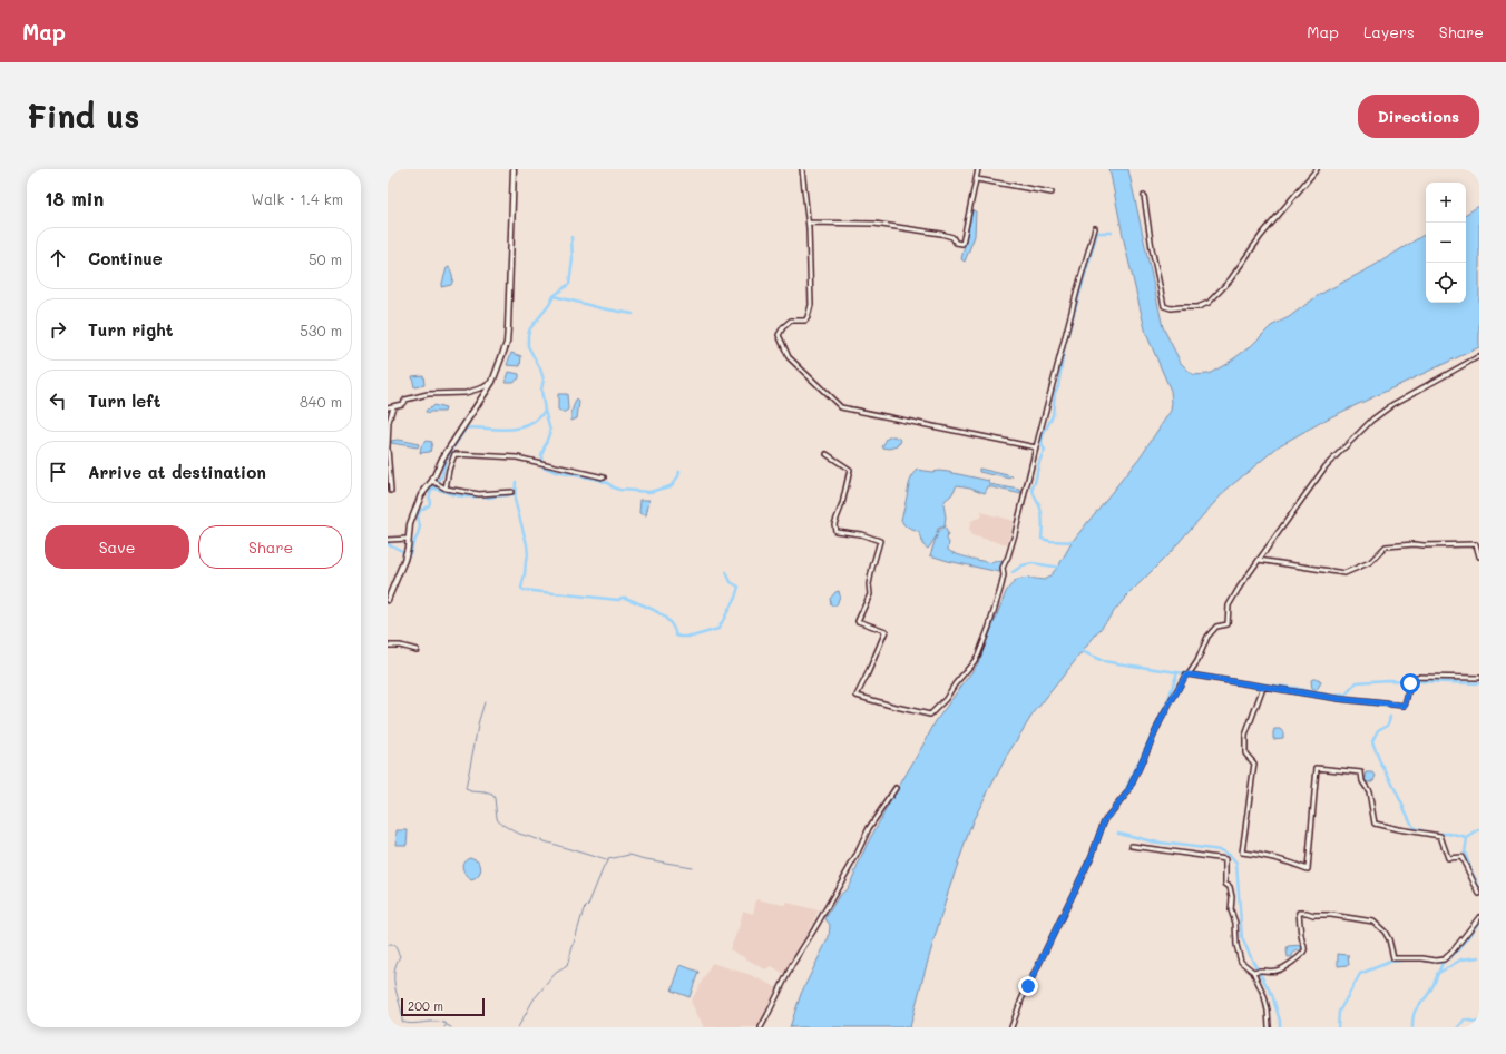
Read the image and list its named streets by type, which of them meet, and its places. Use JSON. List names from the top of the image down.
{
  "scale_bar": "200 m",
  "page": {
    "header": "Map",
    "nav": ["Map", "Layers", "Share"],
    "buttons": [
      "Directions",
      ["Save", "Share"]
    ],
    "title": "Find us",
    "heading": ["18 min", "Walk · 1.4 km"],
    "map_buttons": ["+", "−"],
    "list": [
      ["Continue", "50 m"],
      ["Turn right", "530 m"],
      ["Turn left", "840 m"],
      "Arrive at destination"
    ],
    "scale": "200 m"
  }
}
